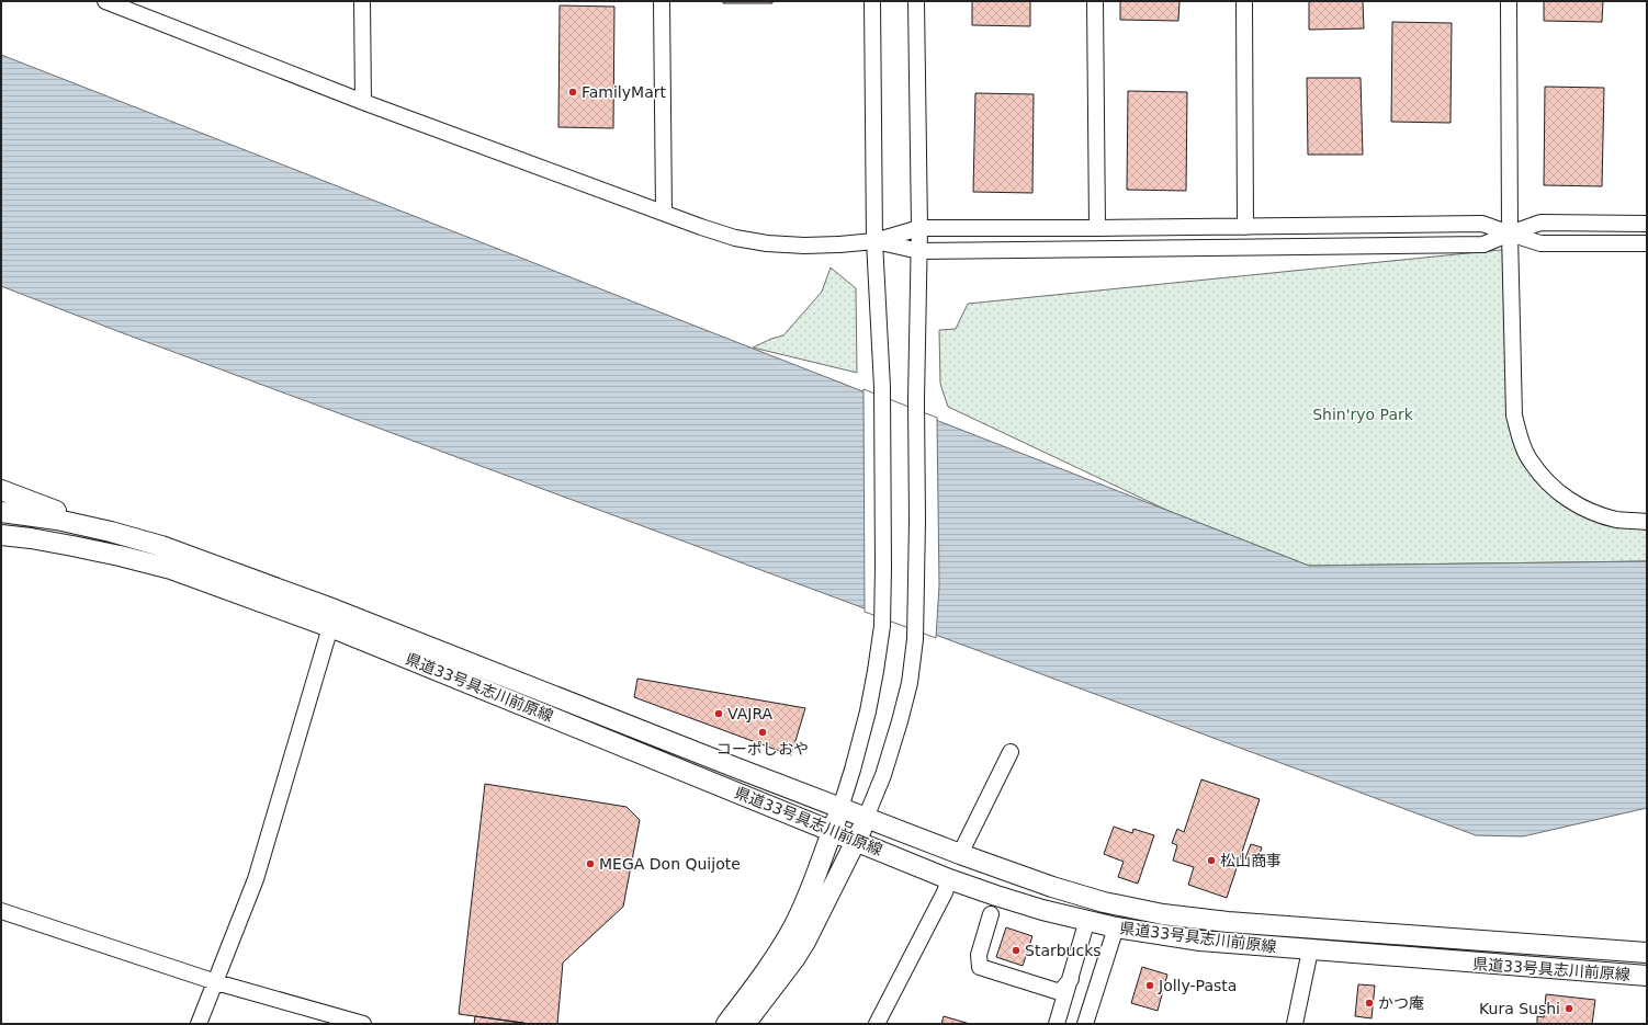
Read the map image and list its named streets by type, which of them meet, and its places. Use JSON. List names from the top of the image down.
{
  "streets": {
    "main road": ["県道33号具志川前原線"]
  },
  "parks": ["Shin'ryo Park"],
  "places": [
    "FamilyMart",
    "VAJRA",
    "コーポしおや",
    "松山商事",
    "MEGA Don Quijote",
    "Starbucks",
    "Jolly-Pasta",
    "かつ庵",
    "Kura Sushi"
  ]
}
